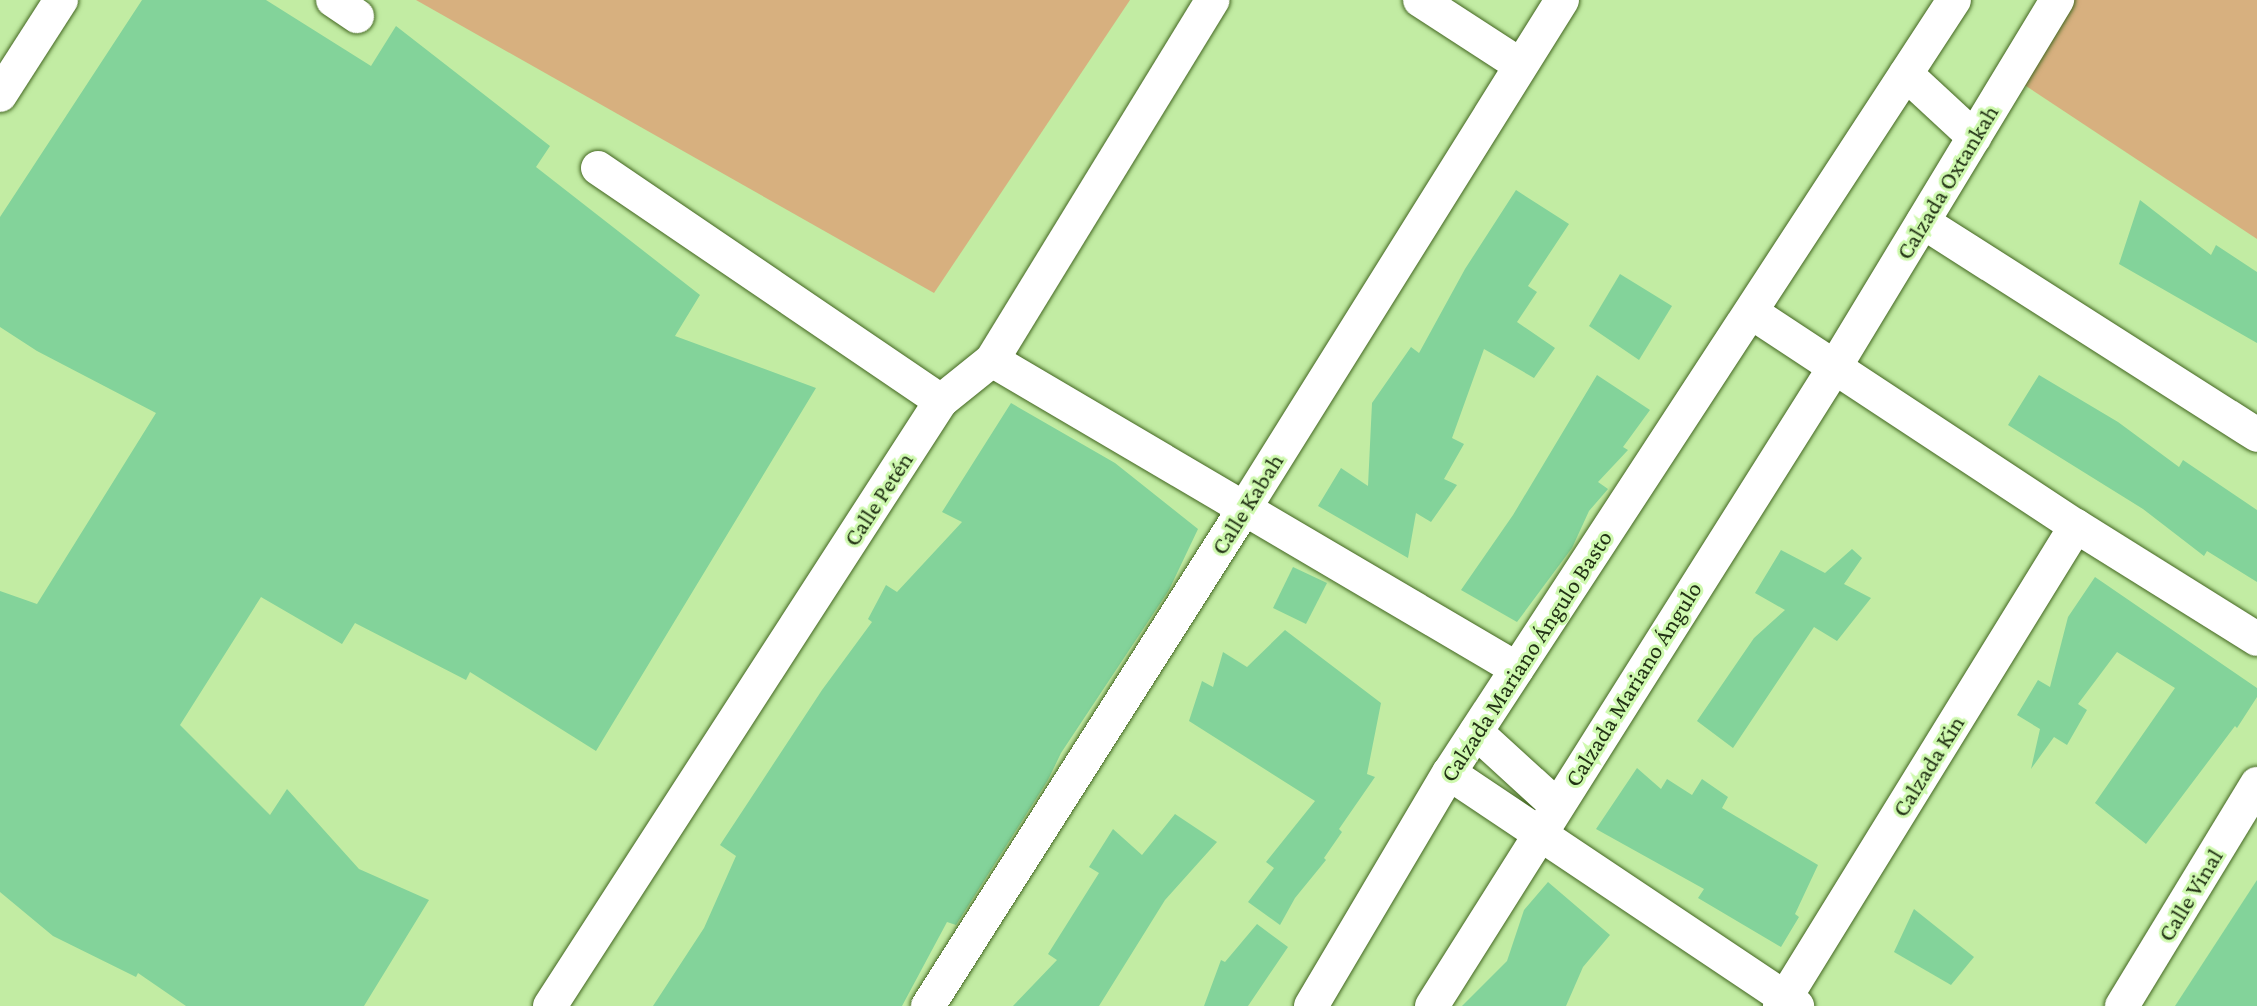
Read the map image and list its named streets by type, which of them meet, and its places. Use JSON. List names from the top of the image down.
{
  "streets": {
    "street": [
      "Calzada Oxtankah",
      "Calle Petén",
      "Calle Kabah",
      "Calzada Mariano Ángulo Basto",
      "Calzada Mariano Ángulo",
      "Calzada Kin",
      "Calle Vinal"
    ]
  },
  "crossings": [
    ["Calzada Oxtankah", "Calzada Mariano Ángulo"]
  ]
}
